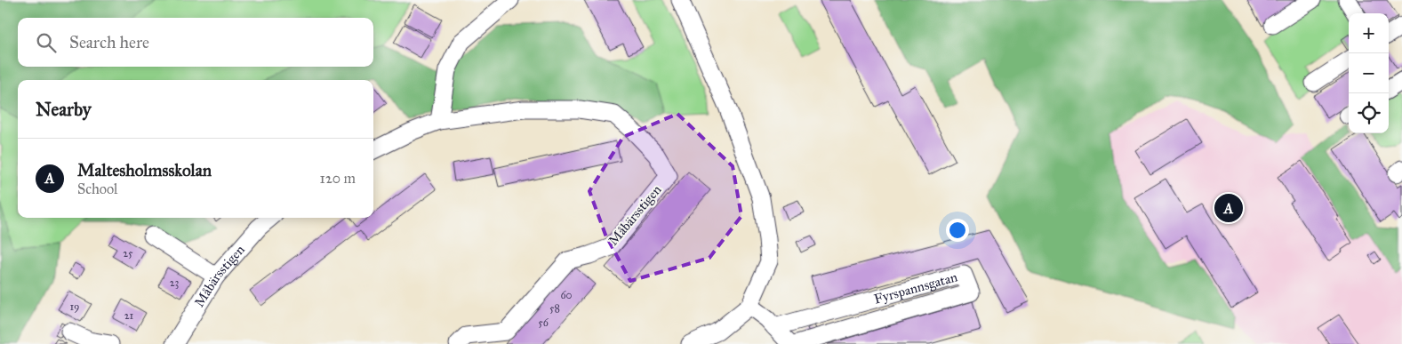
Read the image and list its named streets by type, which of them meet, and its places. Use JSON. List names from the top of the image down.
{
  "streets": {
    "street": ["Måbärsstigen", "Fyrspannsgatan"]
  },
  "house_numbers": [
    "25",
    "23",
    "60",
    "19",
    "58",
    "21",
    "56"
  ],
  "page": {
    "map_buttons": ["+", "−"],
    "search": "Search here",
    "heading": "Nearby",
    "list": [
      {
        "mark": "A",
        "name": "Maltesholmsskolan",
        "note": "School",
        "value": "120 m"
      }
    ],
    "pins": "A"
  }
}
